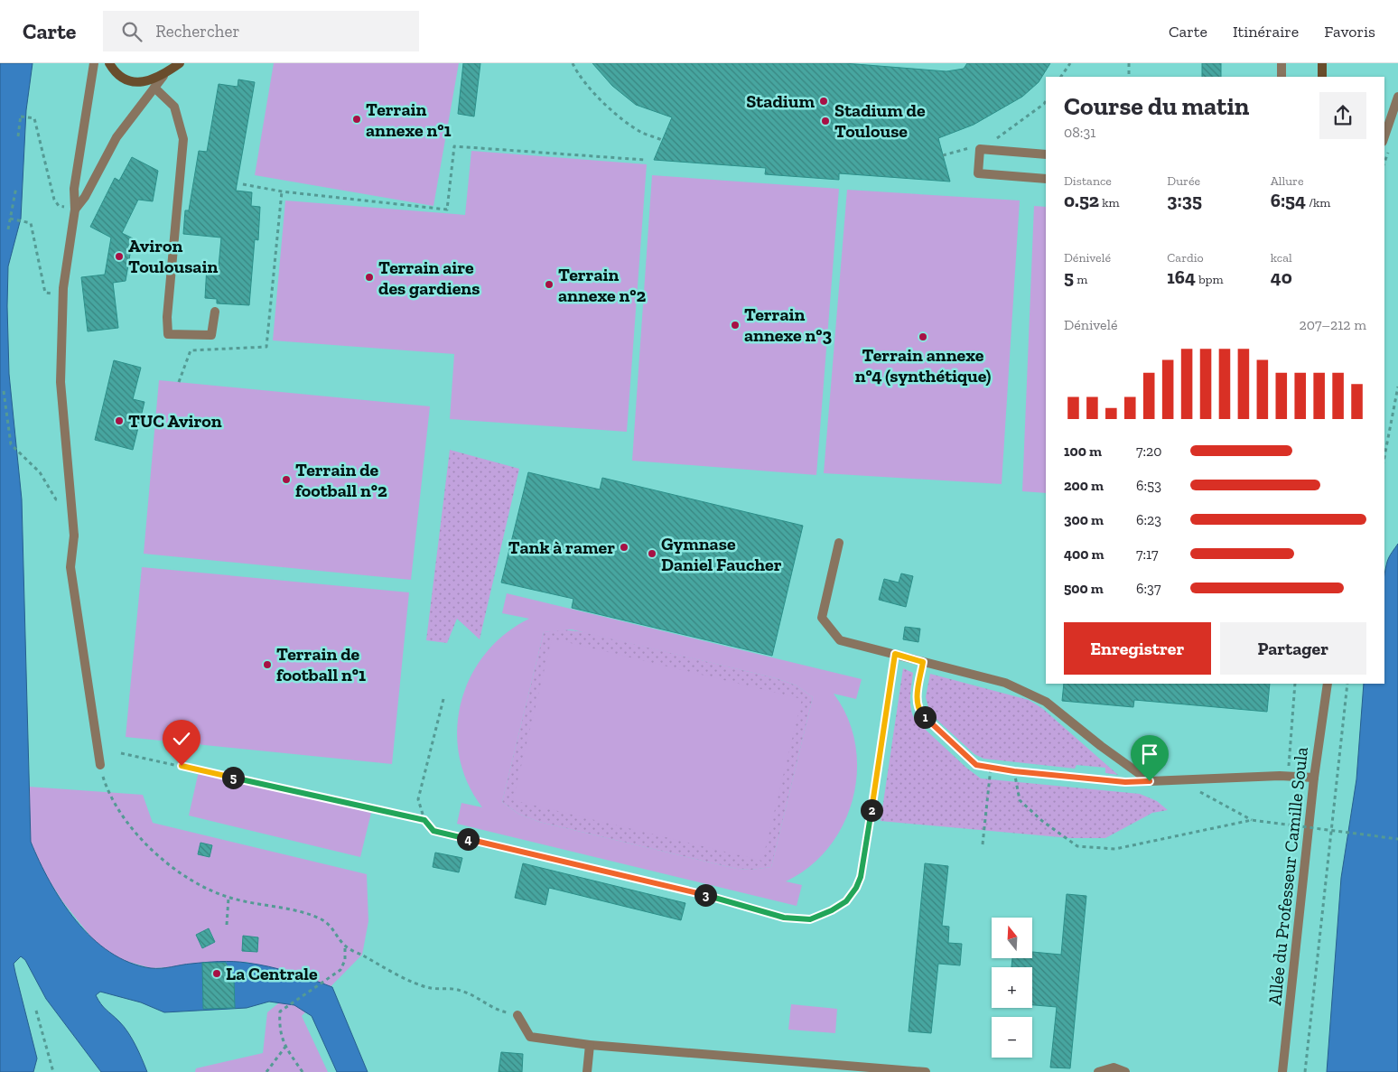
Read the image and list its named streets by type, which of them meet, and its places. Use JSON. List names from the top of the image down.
{
  "streets": {
    "street": ["Allée du Professeur Camille Soula"]
  },
  "places": [
    "Stadium",
    "Terrain annexe n°1",
    "Stadium de Toulouse",
    "Aviron Toulousain",
    "Terrain aire des gardiens",
    "Terrain annexe n°2",
    "Terrain annexe n°3",
    "Terrain annexe n°4 (synthétique)",
    "TUC Aviron",
    "Terrain de football n°2",
    "Tank à ramer",
    "Gymnase Daniel Faucher",
    "Terrain de football n°1",
    "La Centrale"
  ],
  "north": "top",
  "page": {
    "header": "Carte",
    "search": "Rechercher",
    "nav": ["Carte", "Itinéraire", "Favoris"],
    "heading": ["Course du matin", "08:31"],
    "stats": [
      ["Distance", "0.52 km"],
      ["Durée", "3:35"],
      ["Allure", "6:54 /km"],
      ["Dénivelé", "5 m"],
      ["Cardio", "164 bpm"],
      ["kcal", "40"]
    ],
    "chart": ["Dénivelé", "207–212 m"],
    "list": [
      {
        "name": "100 m",
        "note": "7:20"
      },
      {
        "name": "200 m",
        "note": "6:53"
      },
      {
        "name": "300 m",
        "note": "6:23"
      },
      {
        "name": "400 m",
        "note": "7:17"
      },
      {
        "name": "500 m",
        "note": "6:37"
      }
    ],
    "buttons": ["Enregistrer", "Partager"],
    "pins": [
      "1",
      "5",
      "2",
      "4",
      "3"
    ],
    "map_buttons": ["+", "−"]
  }
}
